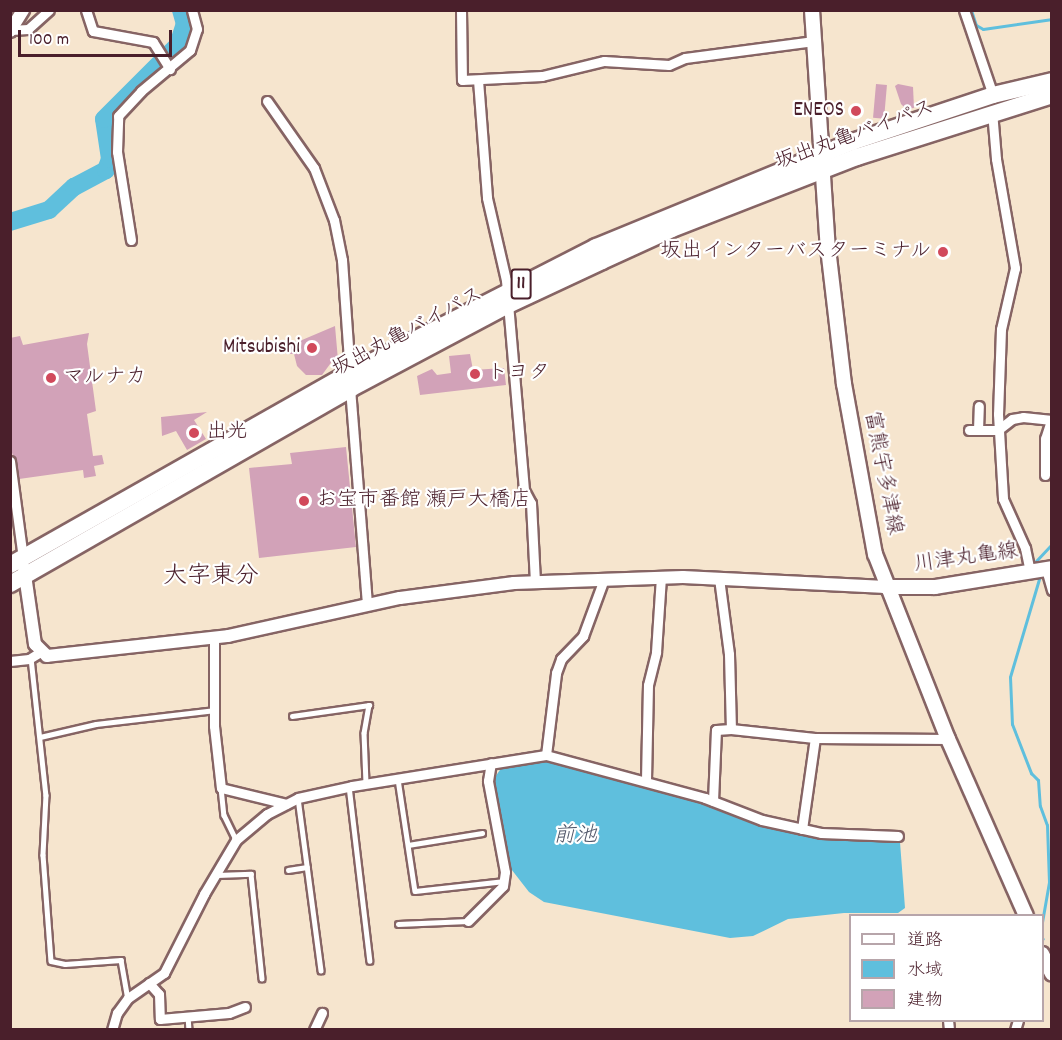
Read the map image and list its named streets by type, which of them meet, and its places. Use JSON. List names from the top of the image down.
{
  "streets": {
    "highway": ["坂出丸亀バイパス", "11"],
    "main road": ["富熊宇多津線", "川津丸亀線"]
  },
  "crossings": [
    ["坂出丸亀バイパス", "富熊宇多津線"],
    ["富熊宇多津線", "川津丸亀線"]
  ],
  "districts": ["大字東分"],
  "water": ["前池"],
  "places": [
    "ENEOS",
    "坂出インターバスターミナル",
    "Mitsubishi",
    "トヨタ",
    "マルナカ",
    "出光",
    "お宝市番館 瀬戸大橋店"
  ],
  "legend": ["道路", "水域", "建物"],
  "scale_bar": "100 m"
}
